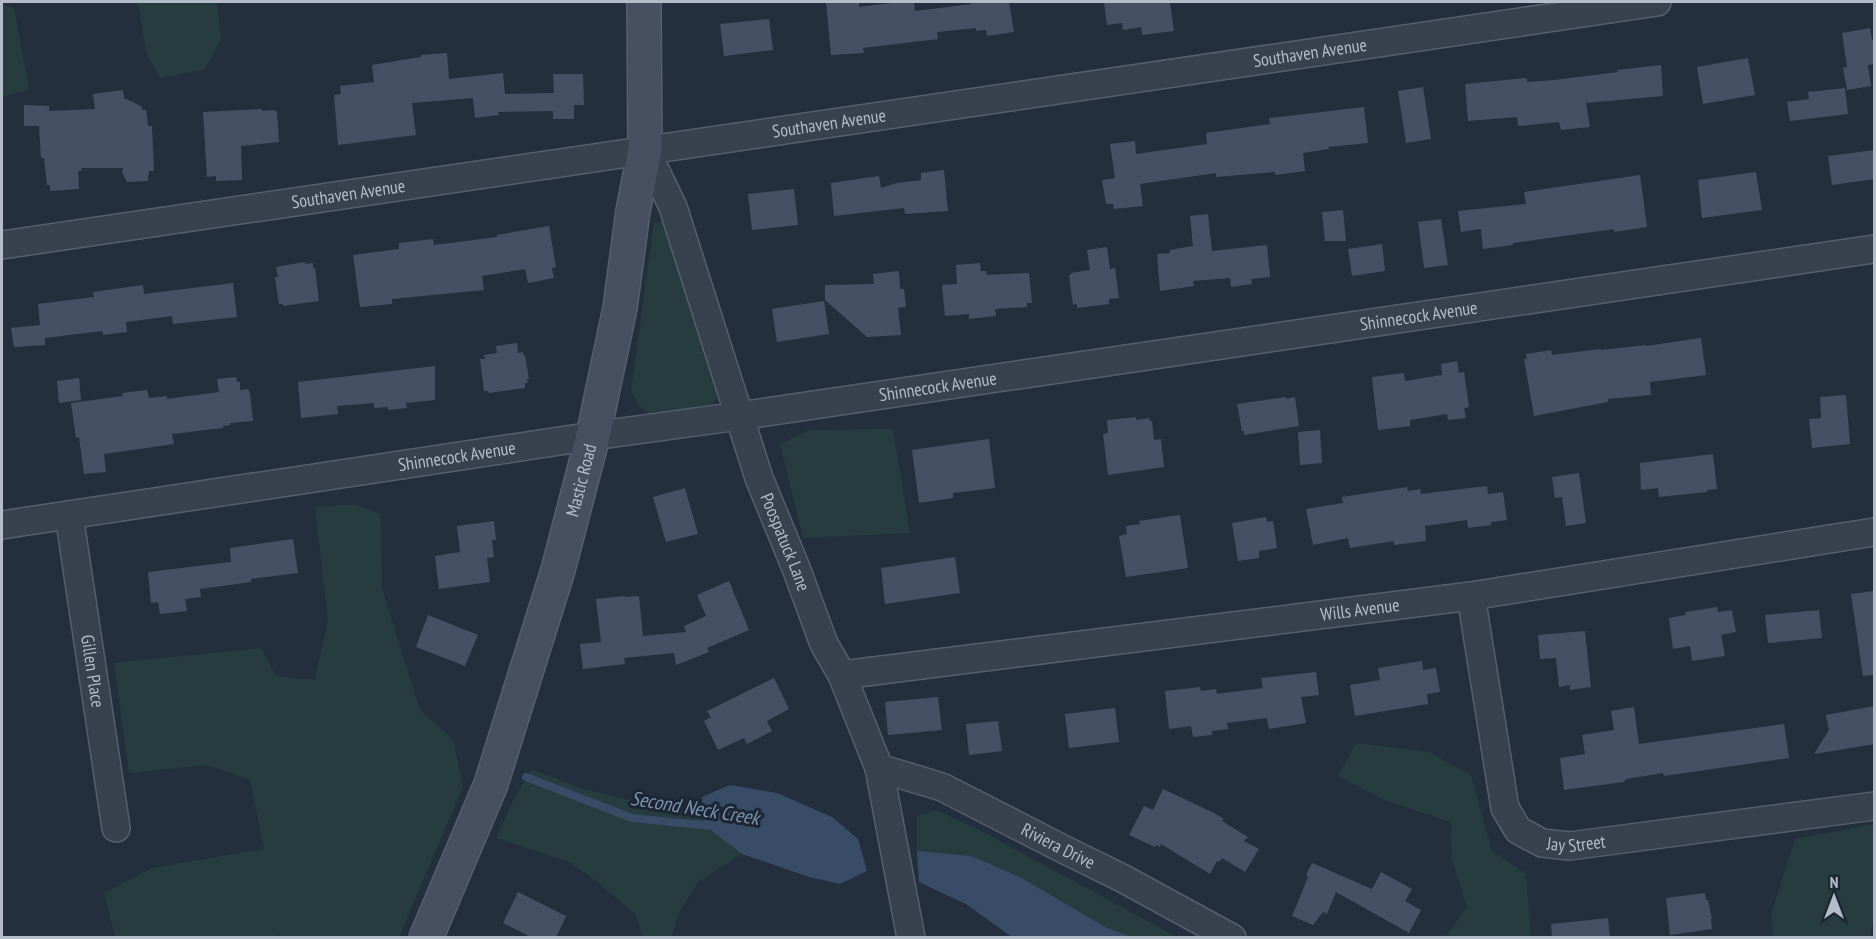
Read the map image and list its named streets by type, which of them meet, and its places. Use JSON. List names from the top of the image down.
{
  "streets": {
    "main road": ["Mastic Road"],
    "street": [
      "Southaven Avenue",
      "Shinnecock Avenue",
      "Poospatuck Lane",
      "Wills Avenue",
      "Gillen Place",
      "Jay Street",
      "Riviera Drive"
    ]
  },
  "crossings": [
    ["Southaven Avenue", "Mastic Road"],
    ["Southaven Avenue", "Poospatuck Lane"],
    ["Shinnecock Avenue", "Mastic Road"],
    ["Shinnecock Avenue", "Poospatuck Lane"],
    ["Shinnecock Avenue", "Gillen Place"],
    ["Mastic Road", "Poospatuck Lane"],
    ["Poospatuck Lane", "Wills Avenue"],
    ["Poospatuck Lane", "Riviera Drive"],
    ["Wills Avenue", "Jay Street"]
  ],
  "water": ["Second Neck Creek"],
  "north": "top"
}
